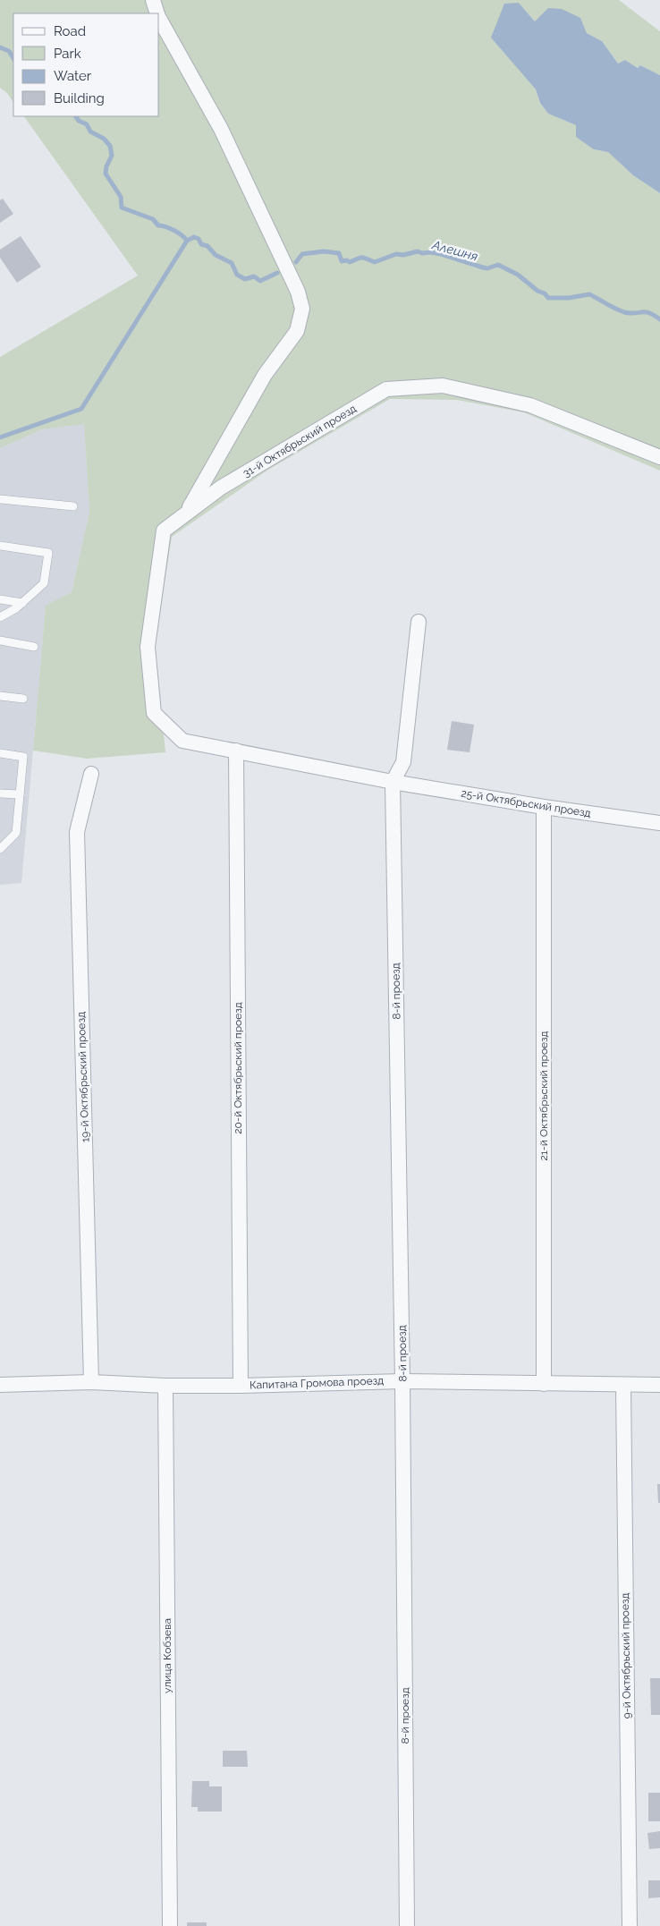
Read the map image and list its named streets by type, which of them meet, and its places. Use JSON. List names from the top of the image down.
{
  "streets": {
    "street": [
      "31-й Октябрьский проезд",
      "25-й Октябрьский проезд",
      "8-й проезд",
      "20-й Октябрьский проезд",
      "19-й Октябрьский проезд",
      "21-й Октябрьский проезд",
      "Капитана Громова проезд",
      "улица Кобзева",
      "9-й Октябрьский проезд"
    ]
  },
  "crossings": [
    ["31-й Октябрьский проезд", "25-й Октябрьский проезд"],
    ["25-й Октябрьский проезд", "8-й проезд"],
    ["25-й Октябрьский проезд", "20-й Октябрьский проезд"],
    ["25-й Октябрьский проезд", "21-й Октябрьский проезд"],
    ["8-й проезд", "Капитана Громова проезд"],
    ["20-й Октябрьский проезд", "Капитана Громова проезд"],
    ["19-й Октябрьский проезд", "Капитана Громова проезд"],
    ["21-й Октябрьский проезд", "Капитана Громова проезд"],
    ["Капитана Громова проезд", "улица Кобзева"],
    ["Капитана Громова проезд", "9-й Октябрьский проезд"]
  ],
  "water": ["Алешня"],
  "legend": [
    "Road",
    "Park",
    "Water",
    "Building"
  ]
}
